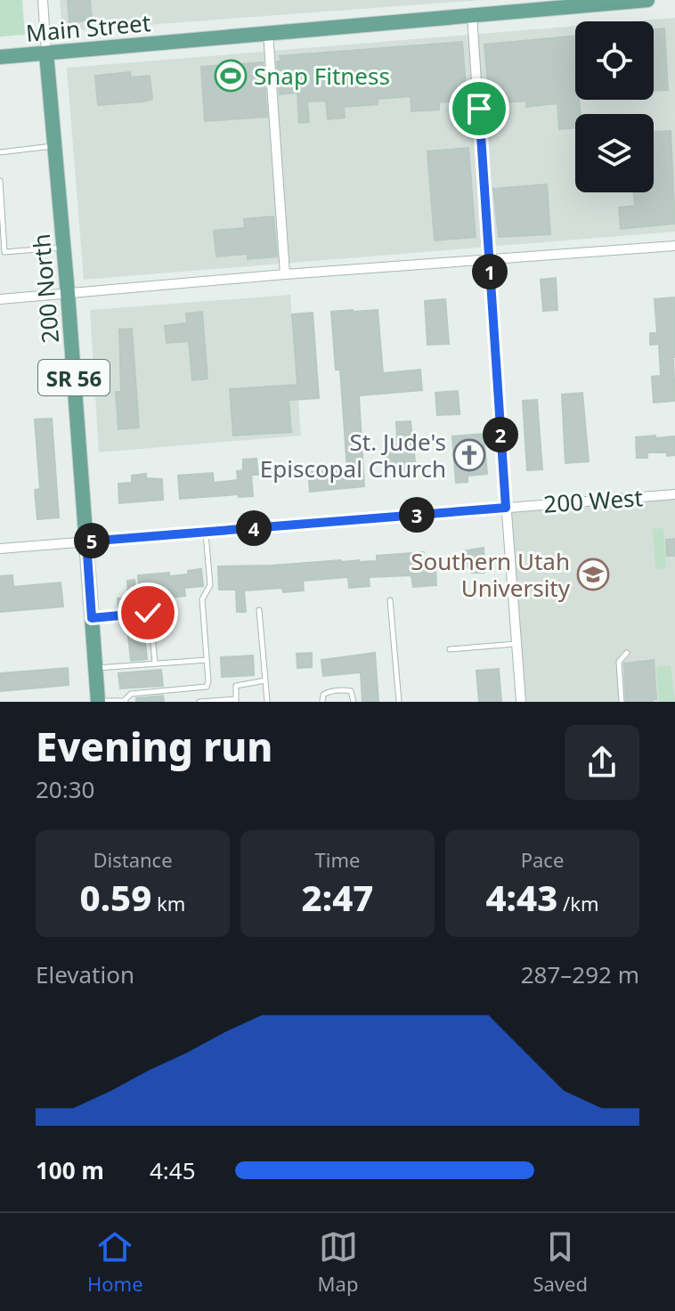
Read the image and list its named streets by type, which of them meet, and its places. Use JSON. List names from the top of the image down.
{
  "streets": {
    "main road": ["Main Street", "200 North", "SR 56"],
    "street": ["200 West"]
  },
  "crossings": [
    ["Main Street", "200 North"],
    ["200 North", "200 West"]
  ],
  "places": {
    "sports": ["Snap Fitness"],
    "church": ["St. Jude's Episcopal Church"],
    "school or university": ["Southern Utah University"]
  },
  "page": {
    "pins": [
      "1",
      "2",
      "3",
      "4",
      "5"
    ],
    "heading": ["Evening run", "20:30"],
    "stats": [
      ["Distance", "0.59 km"],
      ["Time", "2:47"],
      ["Pace", "4:43 /km"]
    ],
    "chart": ["Elevation", "287–292 m"],
    "list": [
      {
        "name": "100 m",
        "note": "4:45"
      }
    ],
    "tabs": ["Home", "Map", "Saved"]
  }
}
